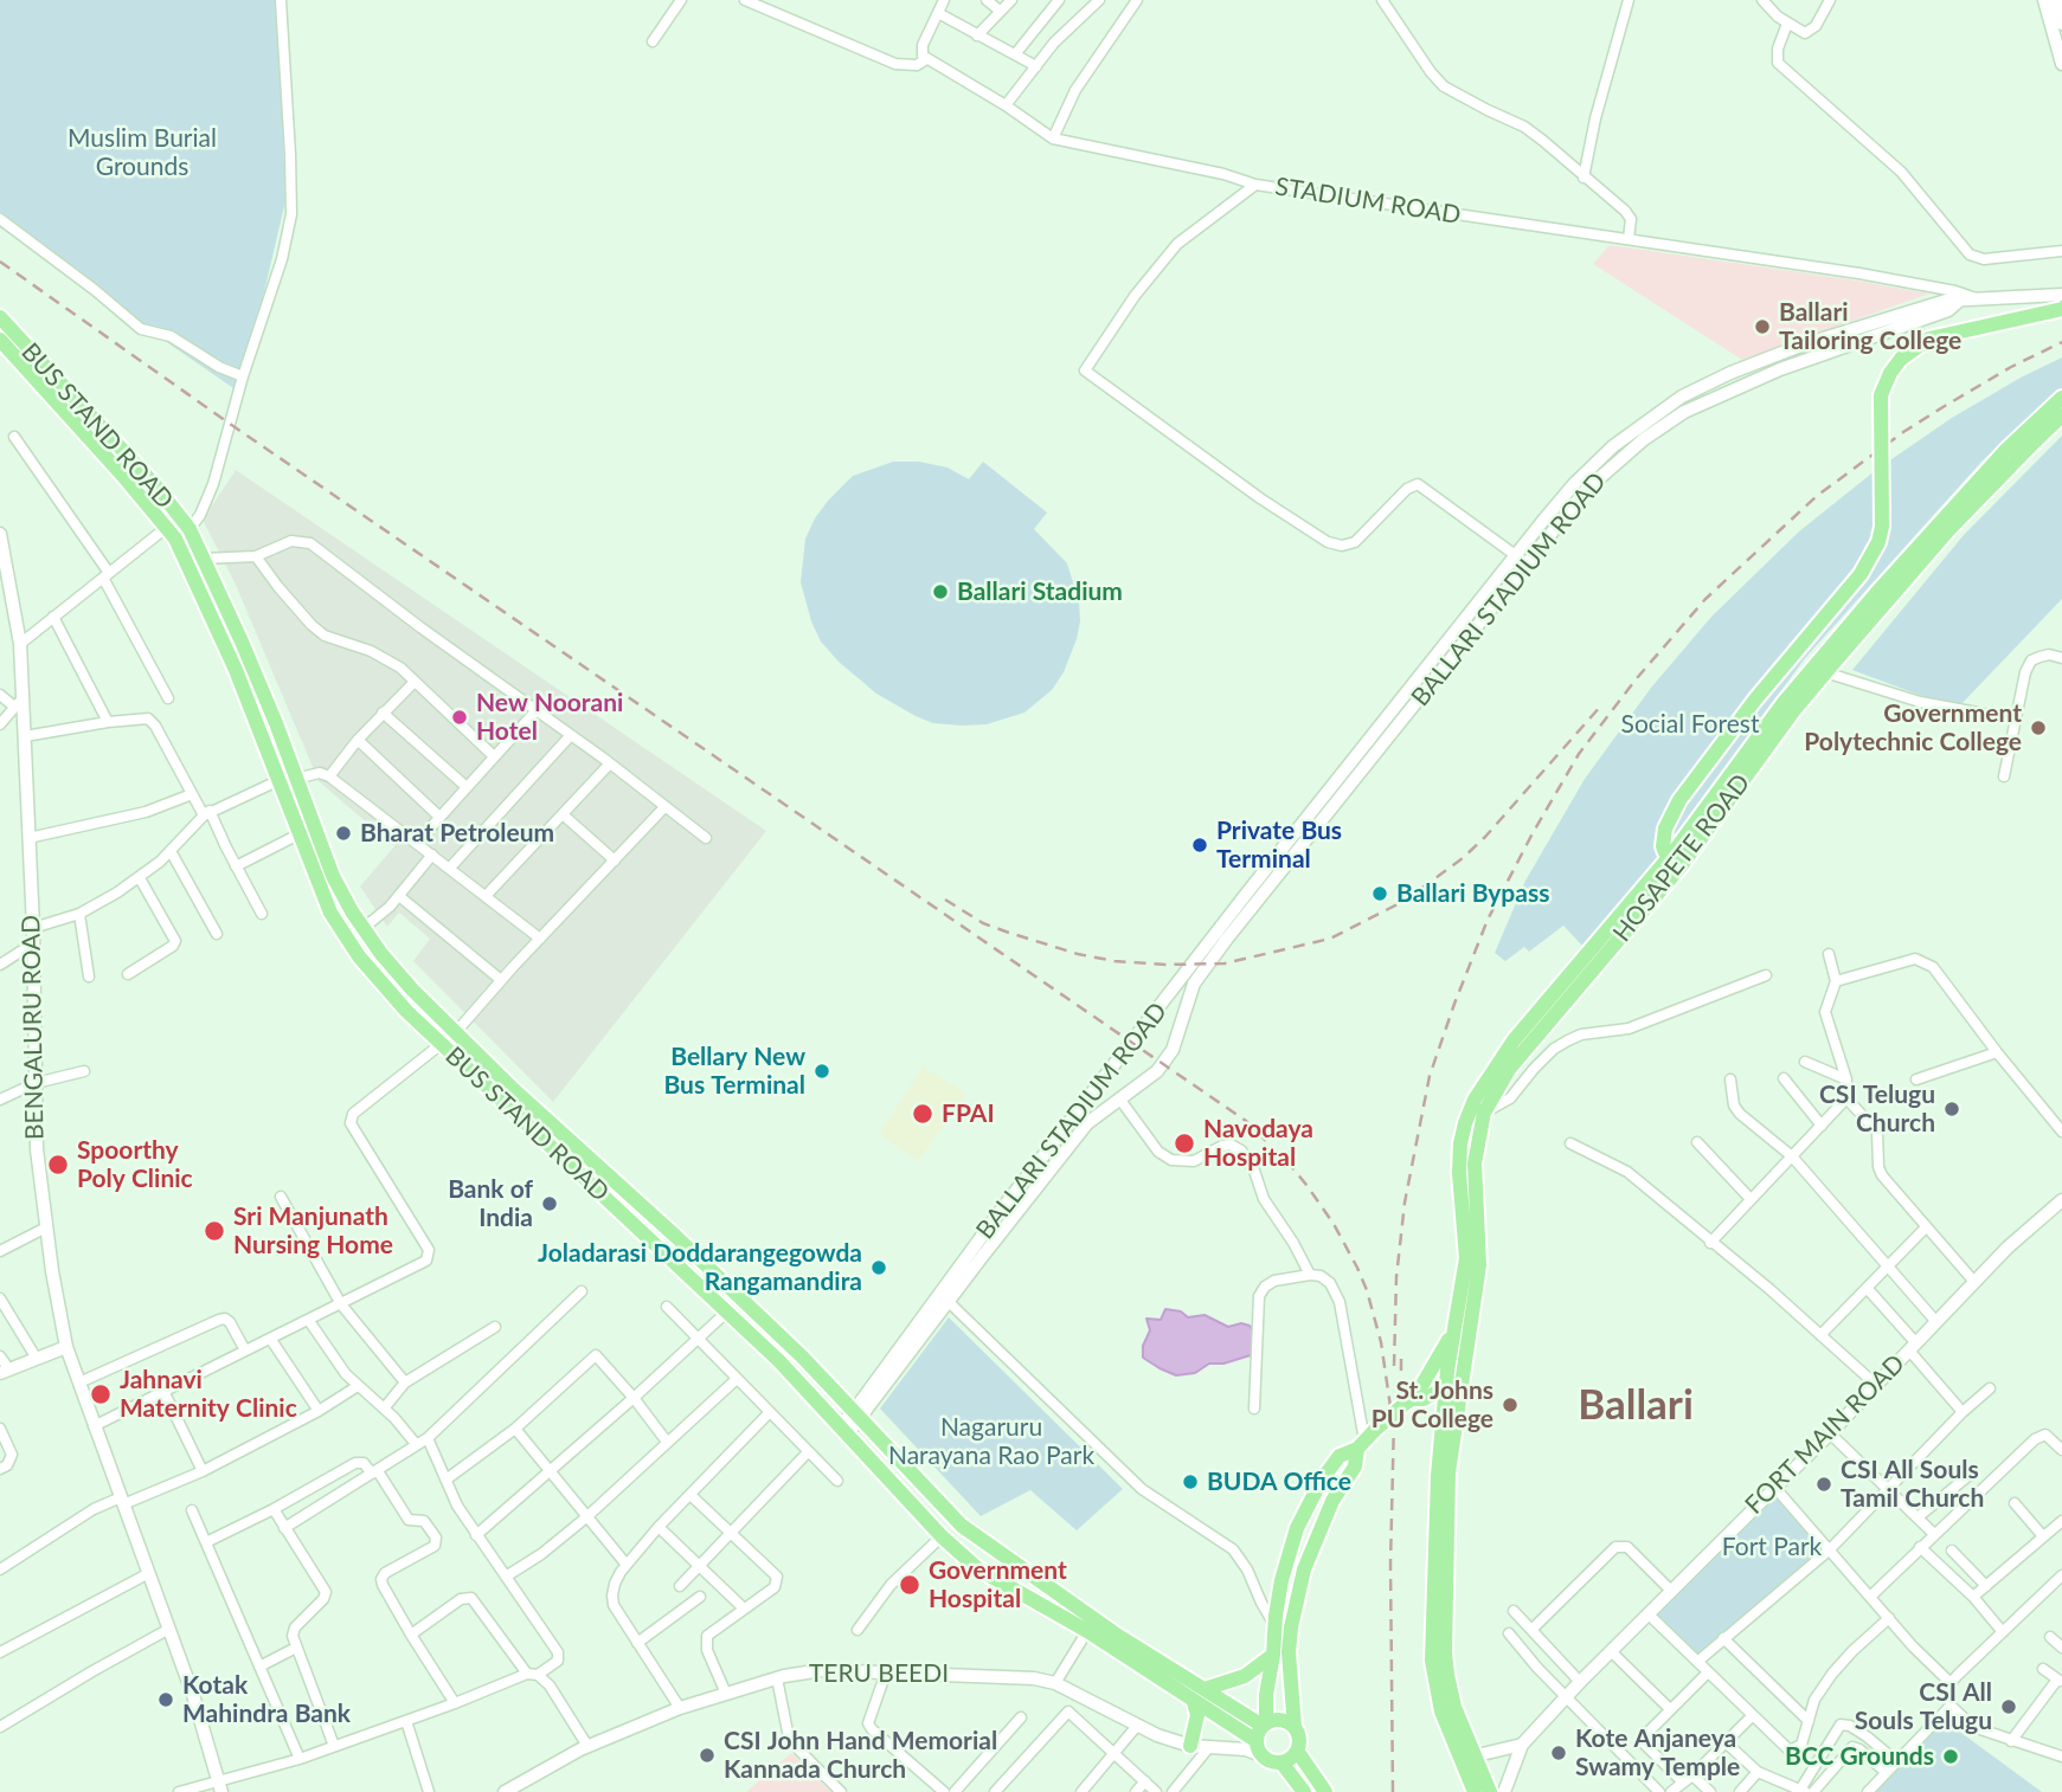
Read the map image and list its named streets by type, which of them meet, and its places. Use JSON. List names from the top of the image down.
{
  "streets": {
    "highway": ["BUS STAND ROAD", "HOSAPETE ROAD"],
    "street": [
      "STADIUM ROAD",
      "BALLARI STADIUM ROAD",
      "BENGALURU ROAD",
      "FORT MAIN ROAD",
      "TERU BEEDI"
    ]
  },
  "crossings": [
    ["STADIUM ROAD", "BALLARI STADIUM ROAD"],
    ["BUS STAND ROAD", "BALLARI STADIUM ROAD"],
    ["BUS STAND ROAD", "TERU BEEDI"]
  ],
  "districts": ["Ballari"],
  "parks": [
    "Muslim Burial Grounds",
    "Social Forest",
    "Nagaruru Narayana Rao Park",
    "Fort Park"
  ],
  "places": [
    "Ballari Tailoring College",
    "Ballari Stadium",
    "New Noorani Hotel",
    "Government Polytechnic College",
    "Bharat Petroleum",
    "Private Bus Terminal",
    "Ballari Bypass",
    "Bellary New Bus Terminal",
    "CSI Telugu Church",
    "FPAI",
    "Navodaya Hospital",
    "Spoorthy Poly Clinic",
    "Bank of India",
    "Sri Manjunath Nursing Home",
    "Joladarasi Doddarangegowda Rangamandira",
    "Jahnavi Maternity Clinic",
    "St. Johns PU College",
    "BUDA Office",
    "CSI All Souls Tamil Church",
    "Government Hospital",
    "Kotak Mahindra Bank",
    "CSI All Souls Telugu",
    "Kote Anjaneya Swamy Temple",
    "CSI John Hand Memorial Kannada Church",
    "BCC Grounds"
  ]
}
